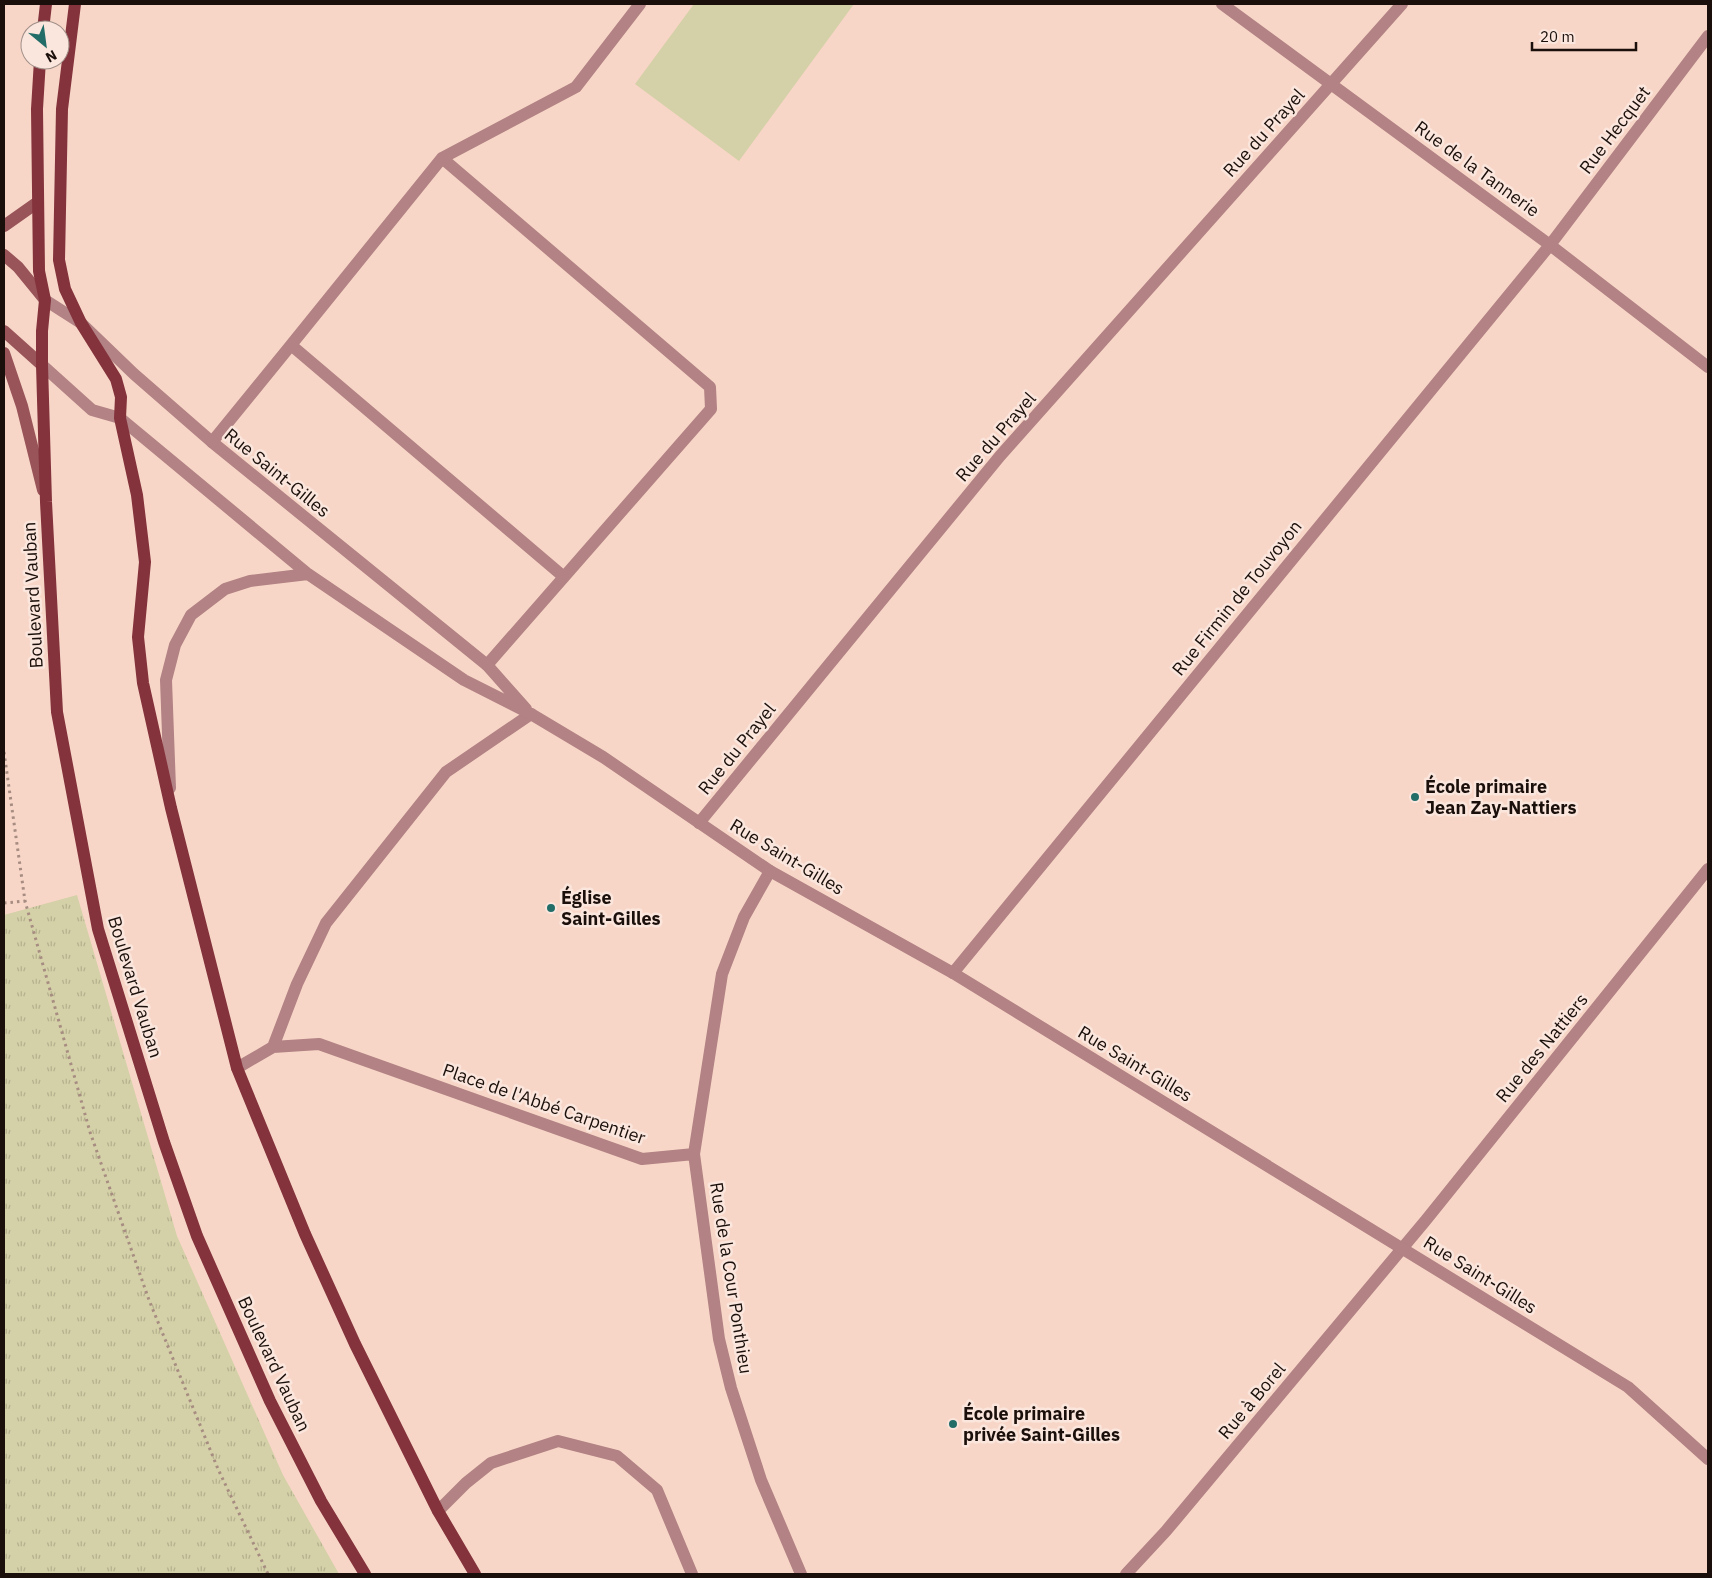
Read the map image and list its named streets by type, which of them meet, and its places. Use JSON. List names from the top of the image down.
{
  "streets": {
    "main road": ["Rue Saint-Gilles", "Boulevard Vauban"],
    "street": [
      "Rue Hecquet",
      "Rue du Prayel",
      "Rue de la Tannerie",
      "Rue Firmin de Touvoyon",
      "Rue des Nattiers",
      "Place de l'Abbé Carpentier",
      "Rue de la Cour Ponthieu",
      "Rue à Borel"
    ]
  },
  "crossings": [
    ["Rue Hecquet", "Rue de la Tannerie"],
    ["Rue Hecquet", "Rue Firmin de Touvoyon"],
    ["Rue du Prayel", "Rue de la Tannerie"],
    ["Rue du Prayel", "Rue Saint-Gilles"],
    ["Rue de la Tannerie", "Rue Firmin de Touvoyon"],
    ["Rue Saint-Gilles", "Boulevard Vauban"],
    ["Rue Saint-Gilles", "Rue Firmin de Touvoyon"],
    ["Rue Saint-Gilles", "Rue des Nattiers"],
    ["Rue Saint-Gilles", "Rue à Borel"],
    ["Rue des Nattiers", "Rue à Borel"],
    ["Place de l'Abbé Carpentier", "Rue de la Cour Ponthieu"]
  ],
  "places": ["École primaire Jean Zay-Nattiers", "Église Saint-Gilles", "École primaire privée Saint-Gilles"],
  "scale_bar": "20 m",
  "north": "bottom right"
}
